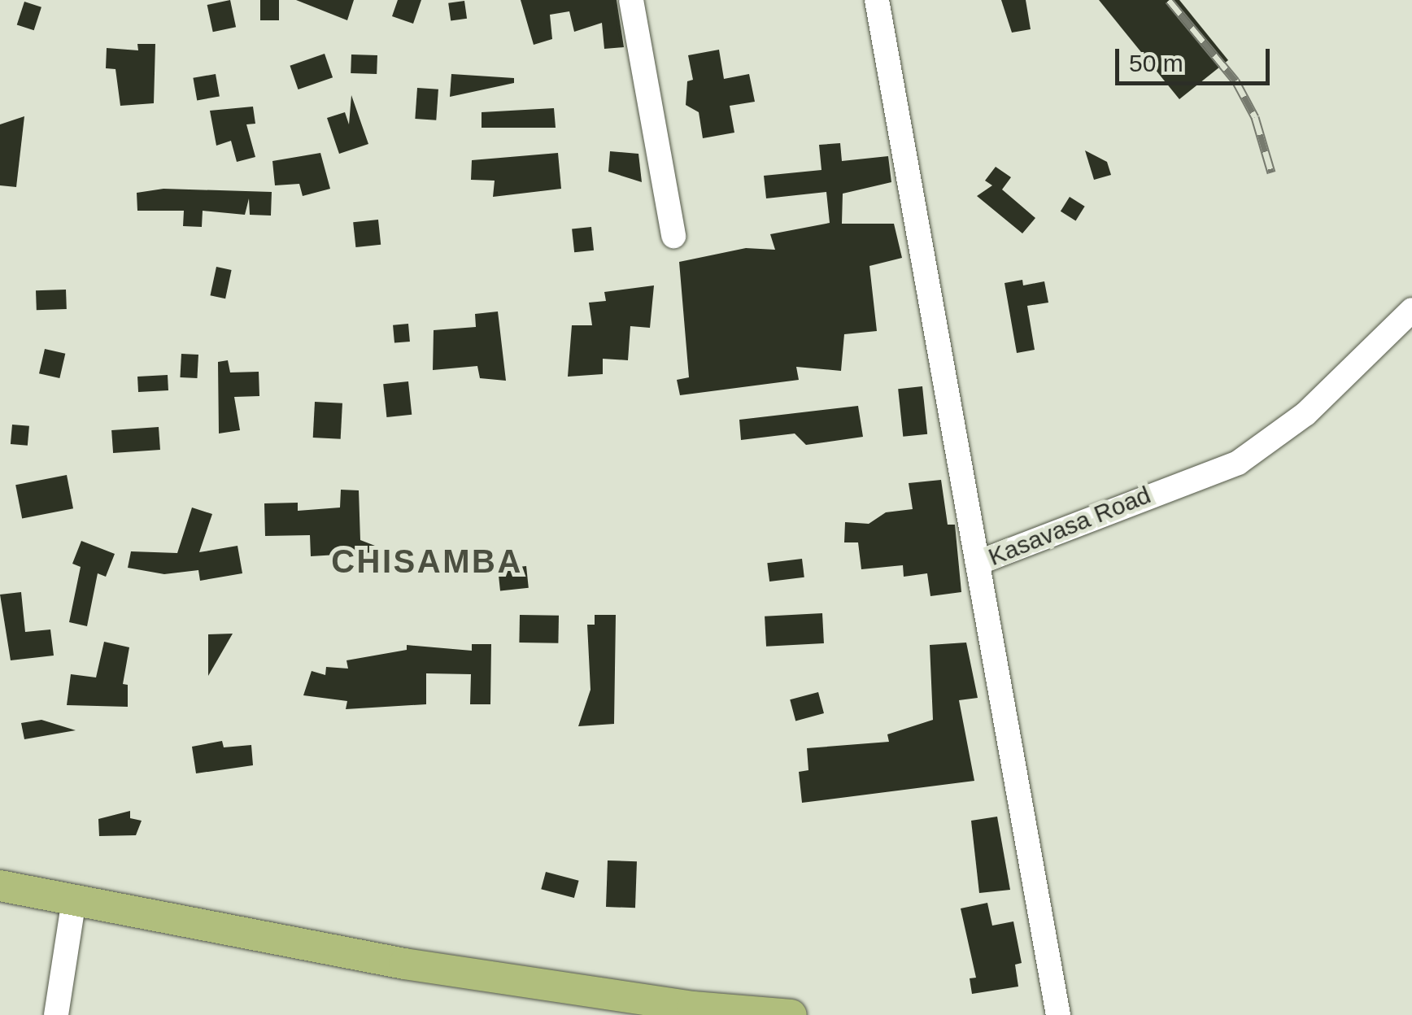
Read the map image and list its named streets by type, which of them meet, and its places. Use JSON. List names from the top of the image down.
{
  "streets": {
    "street": ["Kasavasa Road"]
  },
  "districts": ["CHISAMBA"],
  "scale_bar": "50 m"
}
